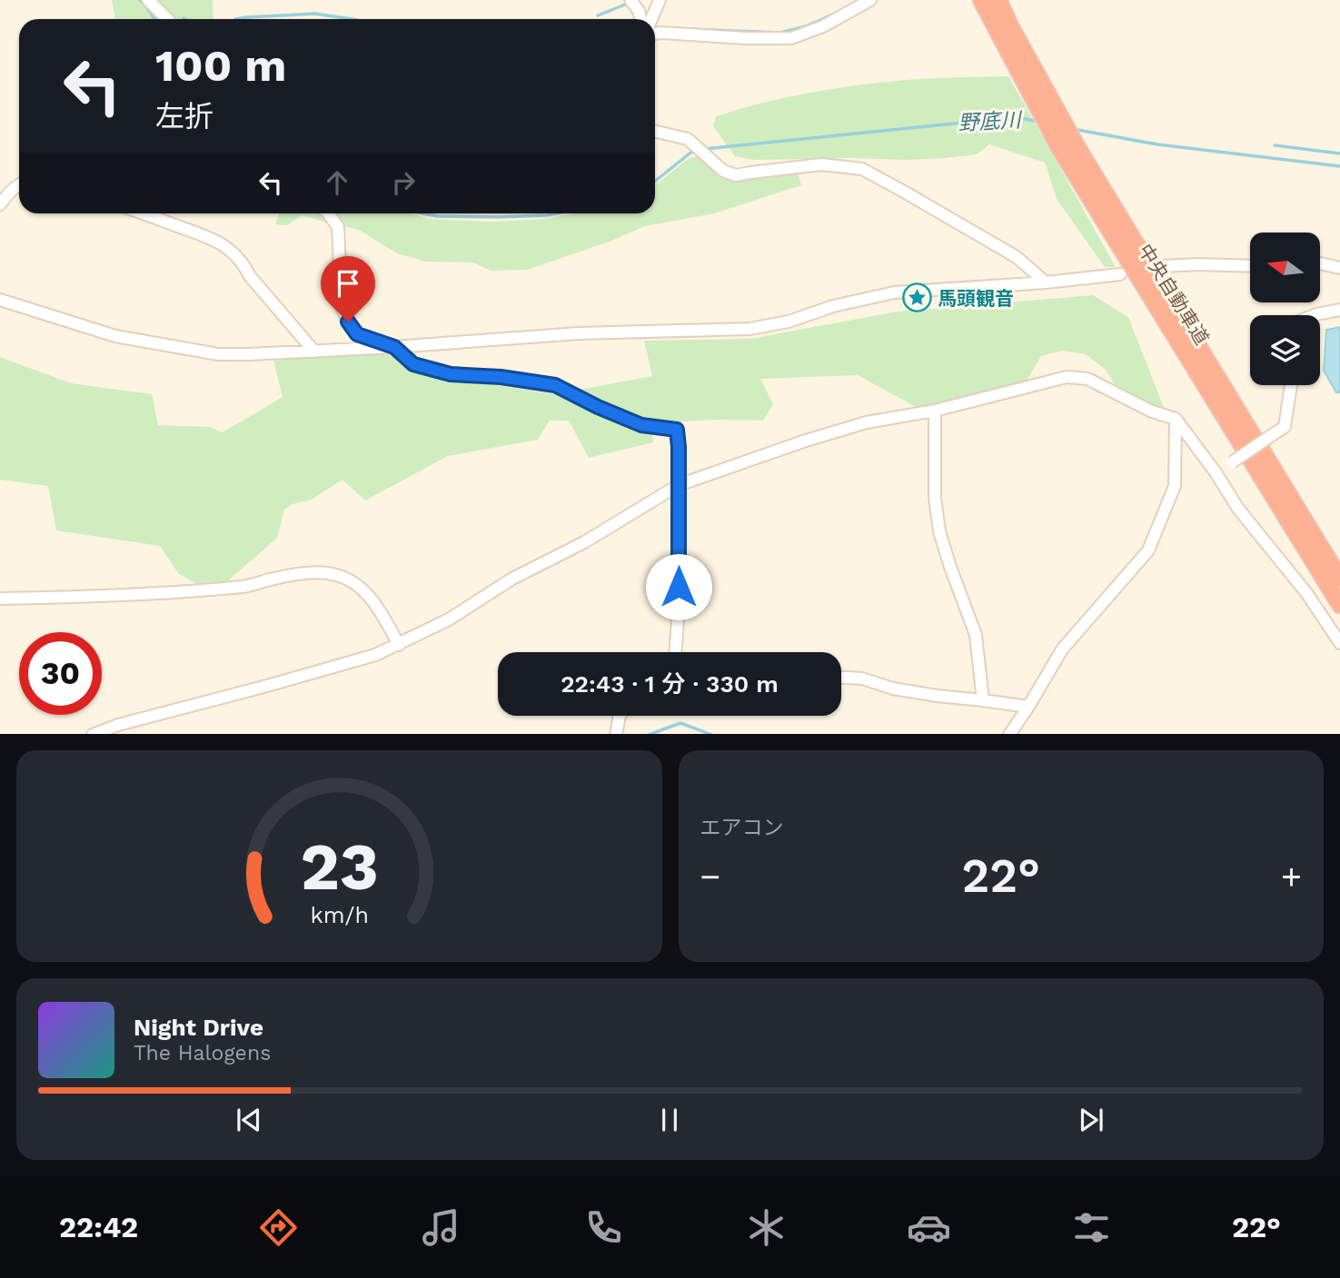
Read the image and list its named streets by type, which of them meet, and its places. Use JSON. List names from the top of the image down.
{
  "streets": {
    "highway": ["中央自動車道"]
  },
  "water": ["野底川"],
  "places": {
    "place": ["馬頭観音"]
  },
  "north": "left",
  "page": {
    "turn": ["100 m", "左折"],
    "limit": "30",
    "trip": "22:43 · 1 分 · 330 m",
    "tile": "エアコン",
    "heat": ["−", "22°", "+"],
    "song": ["Night Drive", "The Halogens"],
    "tabs": ["22:42", "22°"],
    "gauge": ["23", "km/h"]
  }
}
